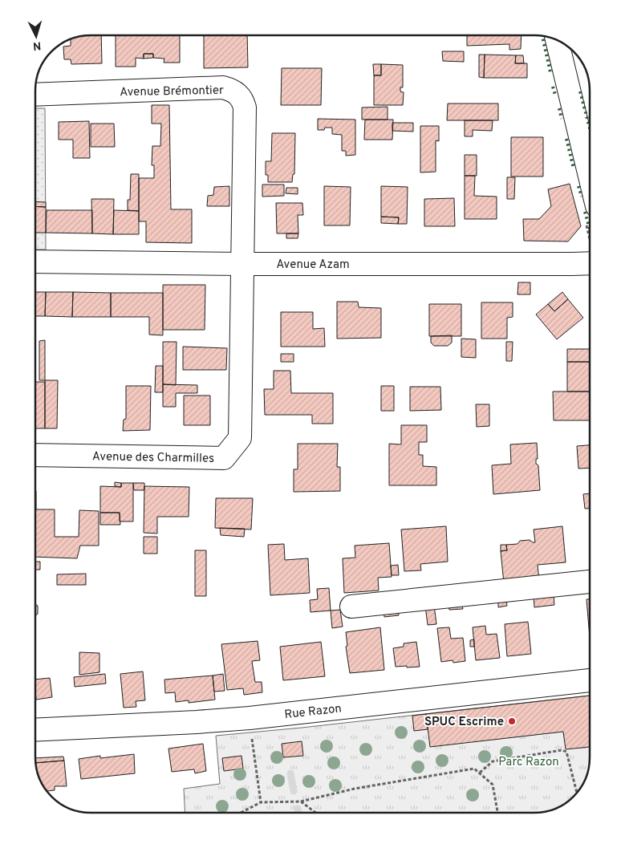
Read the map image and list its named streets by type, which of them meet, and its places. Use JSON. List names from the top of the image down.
{
  "streets": {
    "street": [
      "Avenue Brémontier",
      "Avenue Azam",
      "Avenue des Charmilles",
      "Rue Razon"
    ]
  },
  "crossings": [
    ["Avenue Brémontier", "Avenue Azam"],
    ["Avenue Brémontier", "Avenue des Charmilles"],
    ["Avenue Azam", "Avenue des Charmilles"]
  ],
  "parks": ["Parc Razon"],
  "places": ["SPUC Escrime"],
  "north": "bottom"
}
